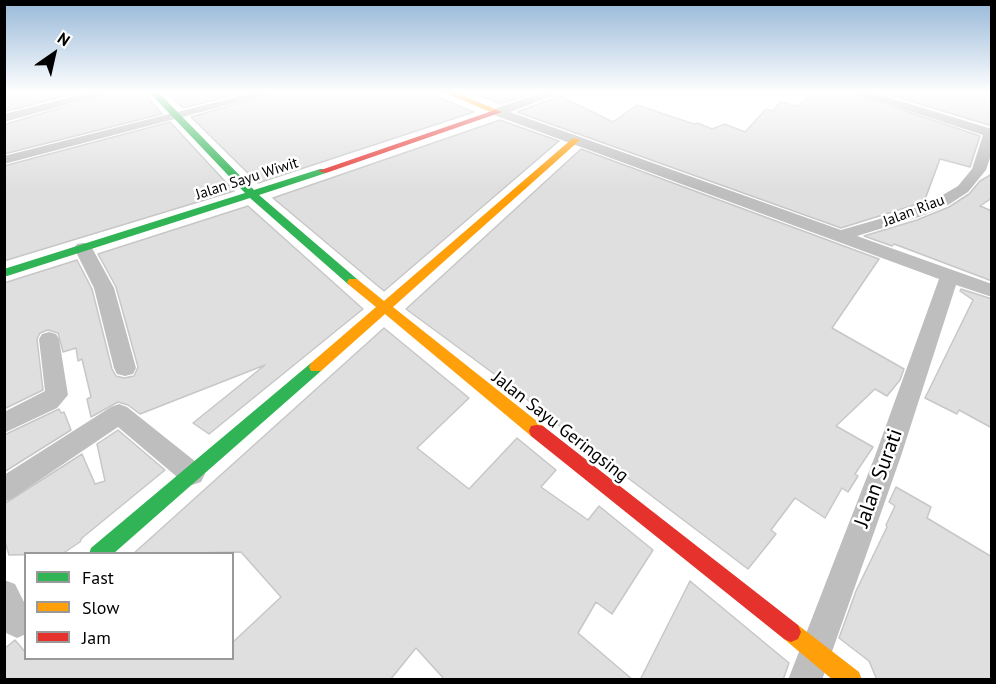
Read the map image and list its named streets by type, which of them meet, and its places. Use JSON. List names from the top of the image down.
{
  "streets": {
    "street": [
      "Jalan Sayu Wiwit",
      "Jalan Riau",
      "Jalan Sayu Geringsing",
      "Jalan Surati"
    ]
  },
  "crossings": [
    ["Jalan Sayu Wiwit", "Jalan Sayu Geringsing"],
    ["Jalan Sayu Geringsing", "Jalan Surati"]
  ],
  "legend": ["Fast", "Slow", "Jam"],
  "north": "top right"
}
